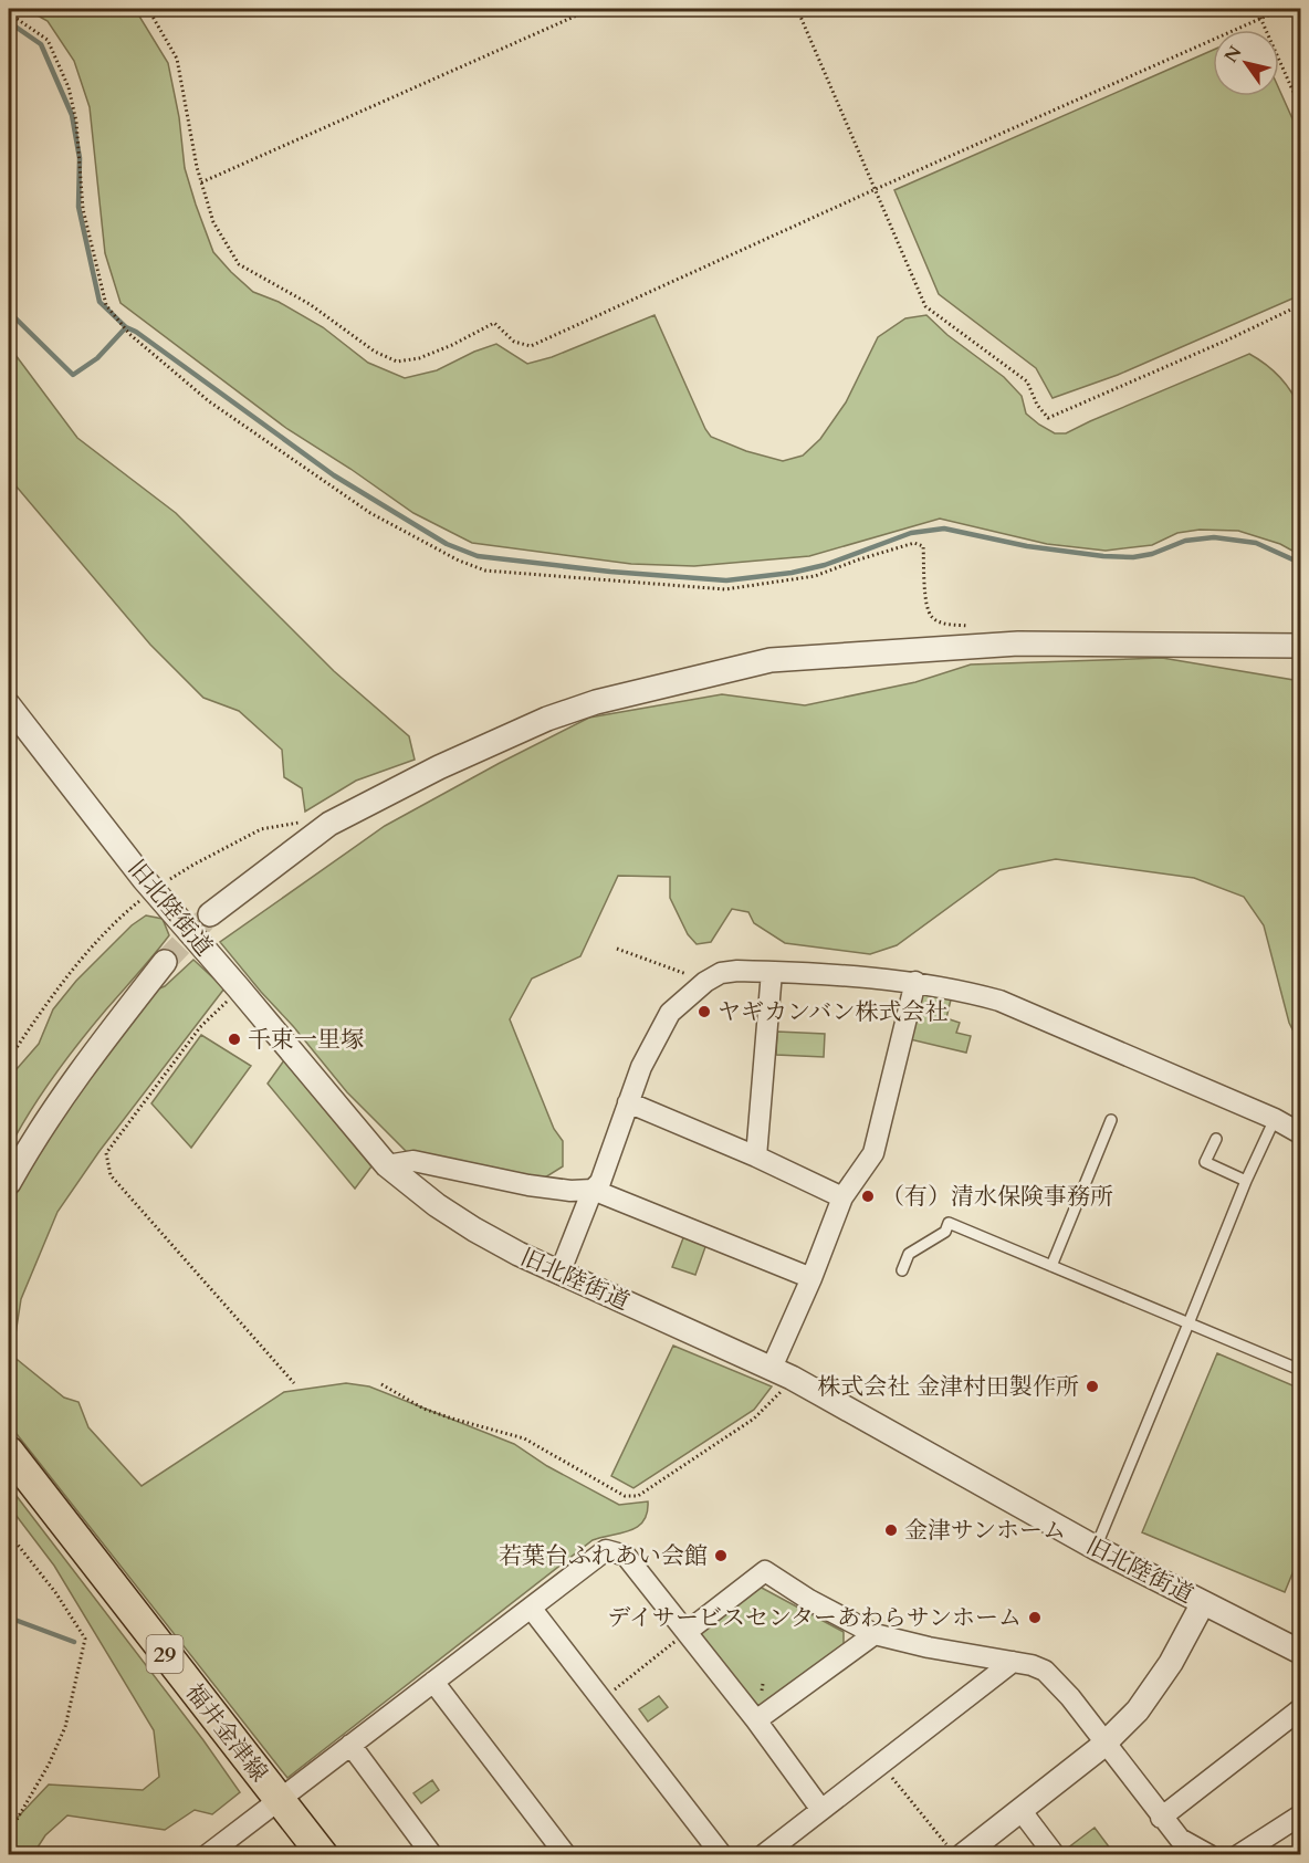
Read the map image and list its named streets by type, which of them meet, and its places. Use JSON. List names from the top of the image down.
{
  "streets": {
    "main road": ["29", "福井金津線"],
    "street": ["旧北陸街道"]
  },
  "places": [
    "ヤギカンバン株式会社",
    "千束一里塚",
    "（有）清水保険事務所",
    "株式会社 金津村田製作所",
    "金津サンホーム",
    "若葉台ふれあい会館",
    "デイサービスセンターあわらサンホーム"
  ],
  "north": "top left"
}
